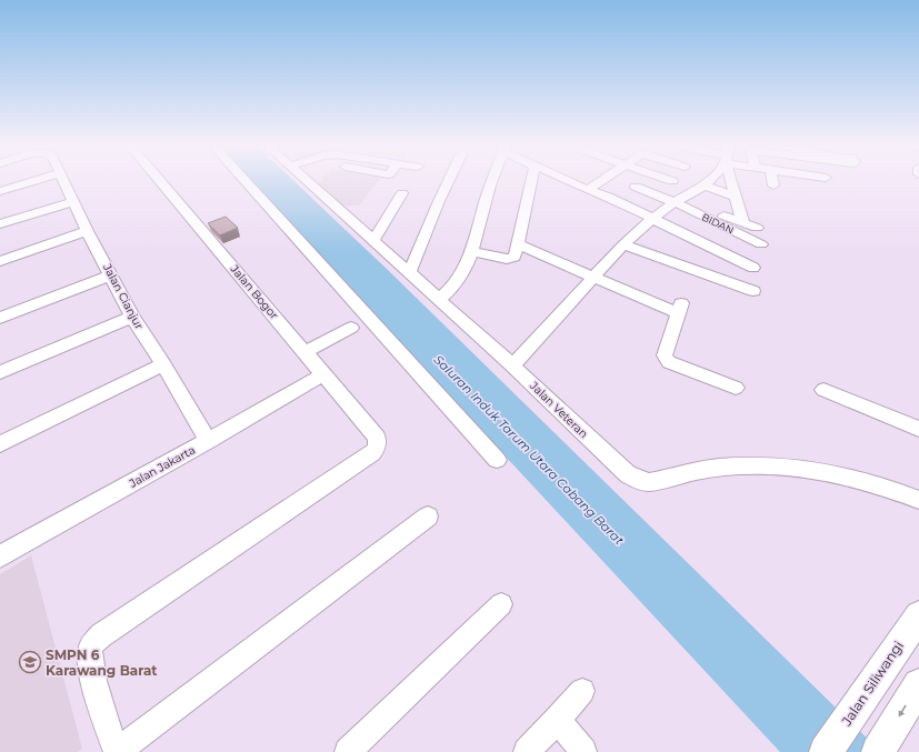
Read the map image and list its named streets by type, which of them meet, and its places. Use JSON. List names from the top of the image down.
{
  "streets": {
    "main road": ["Jalan Siliwangi"],
    "street": [
      "BIDAN",
      "Jalan Bogor",
      "Jalan Cianjur",
      "Jalan Veteran",
      "Jalan Jakarta"
    ]
  },
  "crossings": [
    ["Jalan Bogor", "Jalan Jakarta"],
    ["Jalan Cianjur", "Jalan Jakarta"]
  ],
  "water": ["Saluran Induk Tarum Utara Cabang Barat"],
  "places": {
    "school or university": ["SMPN 6 Karawang Barat"]
  }
}
